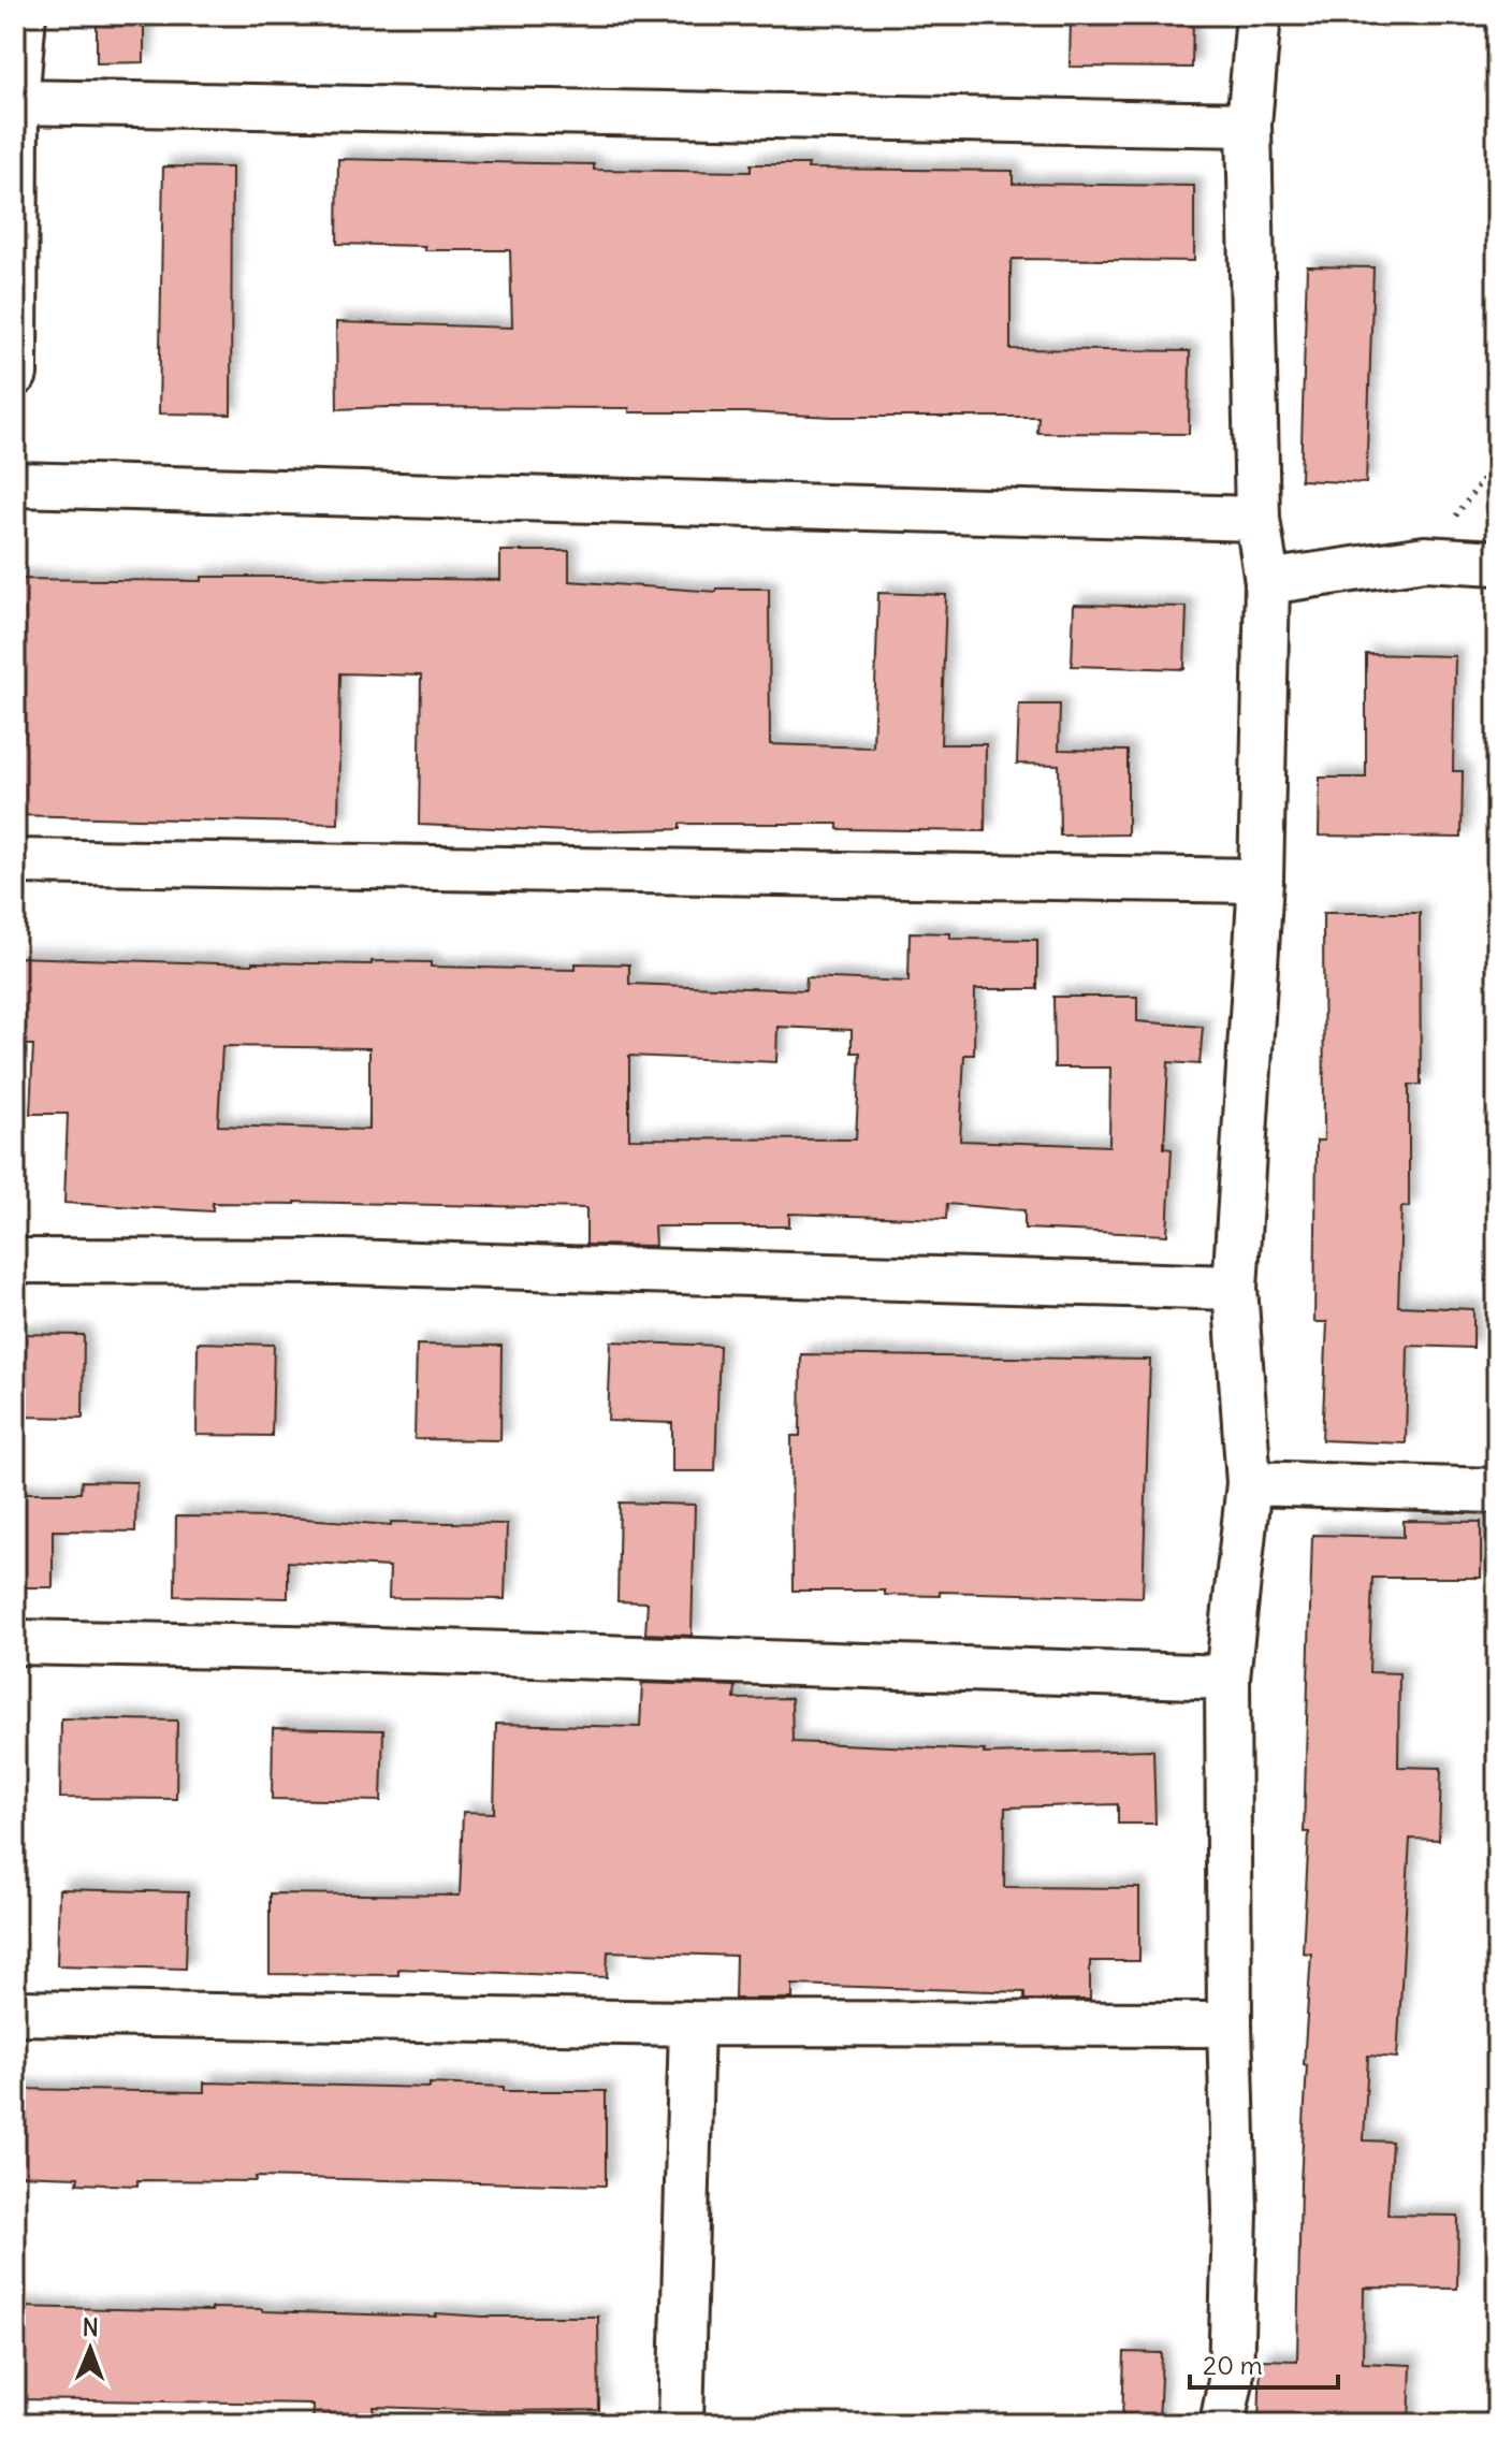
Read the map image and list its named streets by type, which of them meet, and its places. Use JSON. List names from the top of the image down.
{
  "scale_bar": "20 m",
  "north": "top"
}
